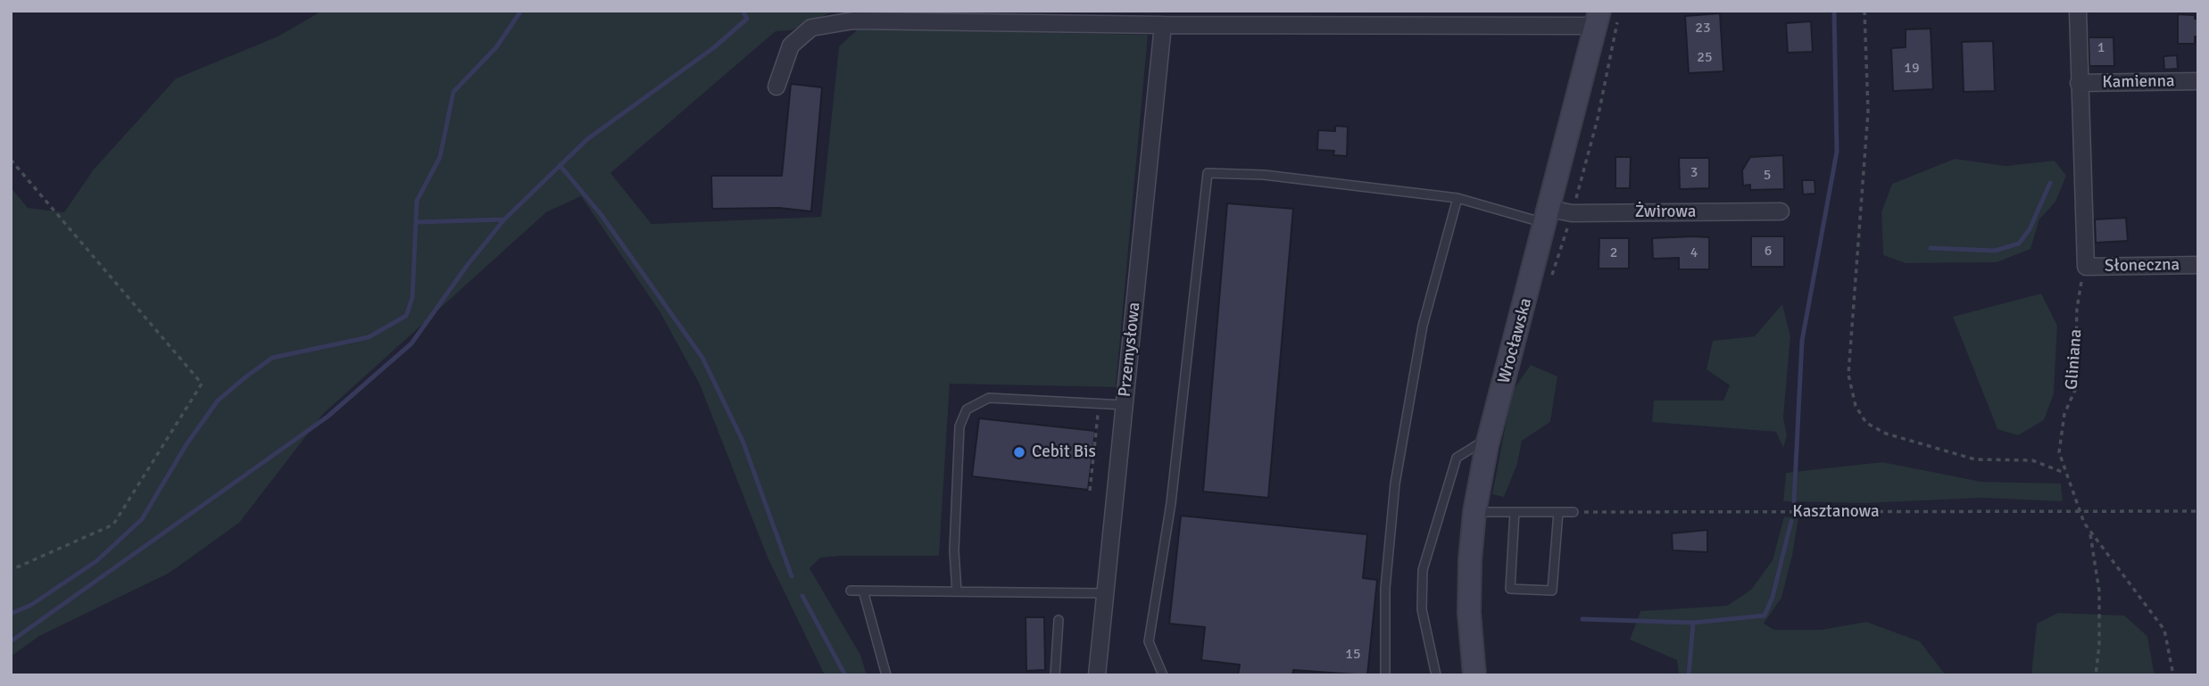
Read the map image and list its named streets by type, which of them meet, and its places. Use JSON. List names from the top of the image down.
{
  "streets": {
    "main road": ["Wrocławska"],
    "street": [
      "Kamienna",
      "Żwirowa",
      "Słoneczna",
      "Przemysłowa"
    ],
    "path": ["Gliniana", "Kasztanowa"]
  },
  "crossings": [
    ["Żwirowa", "Wrocławska"],
    ["Słoneczna", "Gliniana"],
    ["Gliniana", "Kasztanowa"]
  ],
  "places": ["Cebit Bis"],
  "house_numbers": [
    "23",
    "1",
    "25",
    "19",
    "3",
    "5",
    "6",
    "2",
    "4",
    "15"
  ]
}
